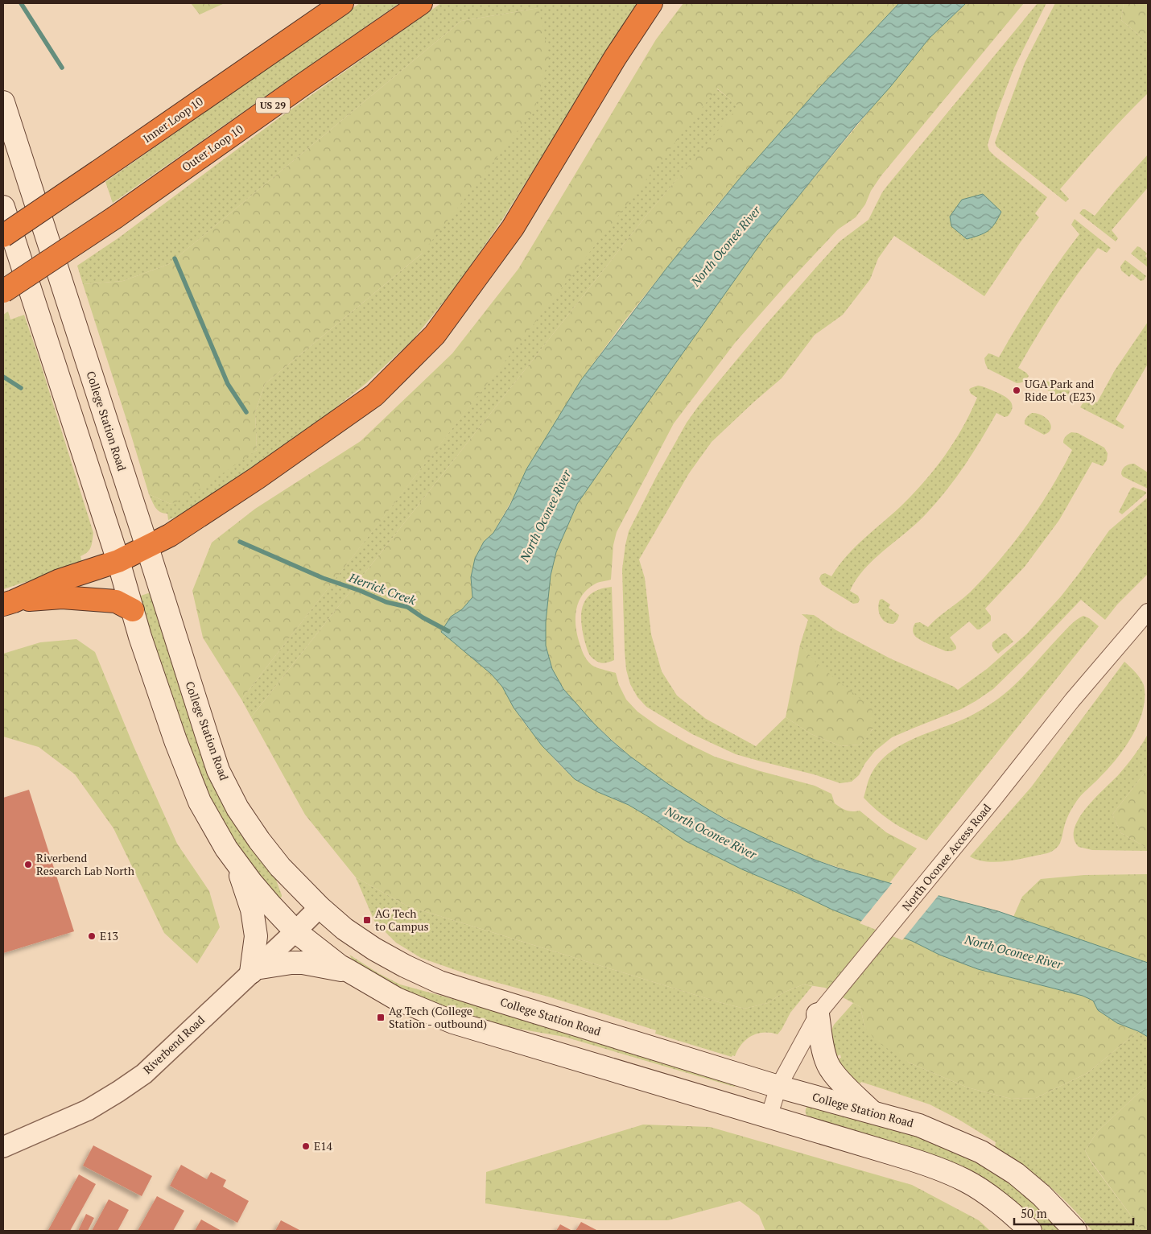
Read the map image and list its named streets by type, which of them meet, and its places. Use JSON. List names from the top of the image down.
{
  "streets": {
    "highway": ["US 29", "Inner Loop 10", "Outer Loop 10"],
    "main road": ["College Station Road"],
    "street": ["North Oconee Access Road", "Riverbend Road"]
  },
  "crossings": [
    ["College Station Road", "North Oconee Access Road"],
    ["College Station Road", "Riverbend Road"]
  ],
  "water": ["North Oconee River", "Herrick Creek"],
  "places": {
    "other": [
      "UGA Park and Ride Lot (E23)",
      "Riverbend Research Lab North",
      "E13",
      "E14"
    ],
    "transit": ["AG Tech to Campus", "Ag Tech (College Station - outbound)"]
  },
  "scale_bar": "50 m"
}
